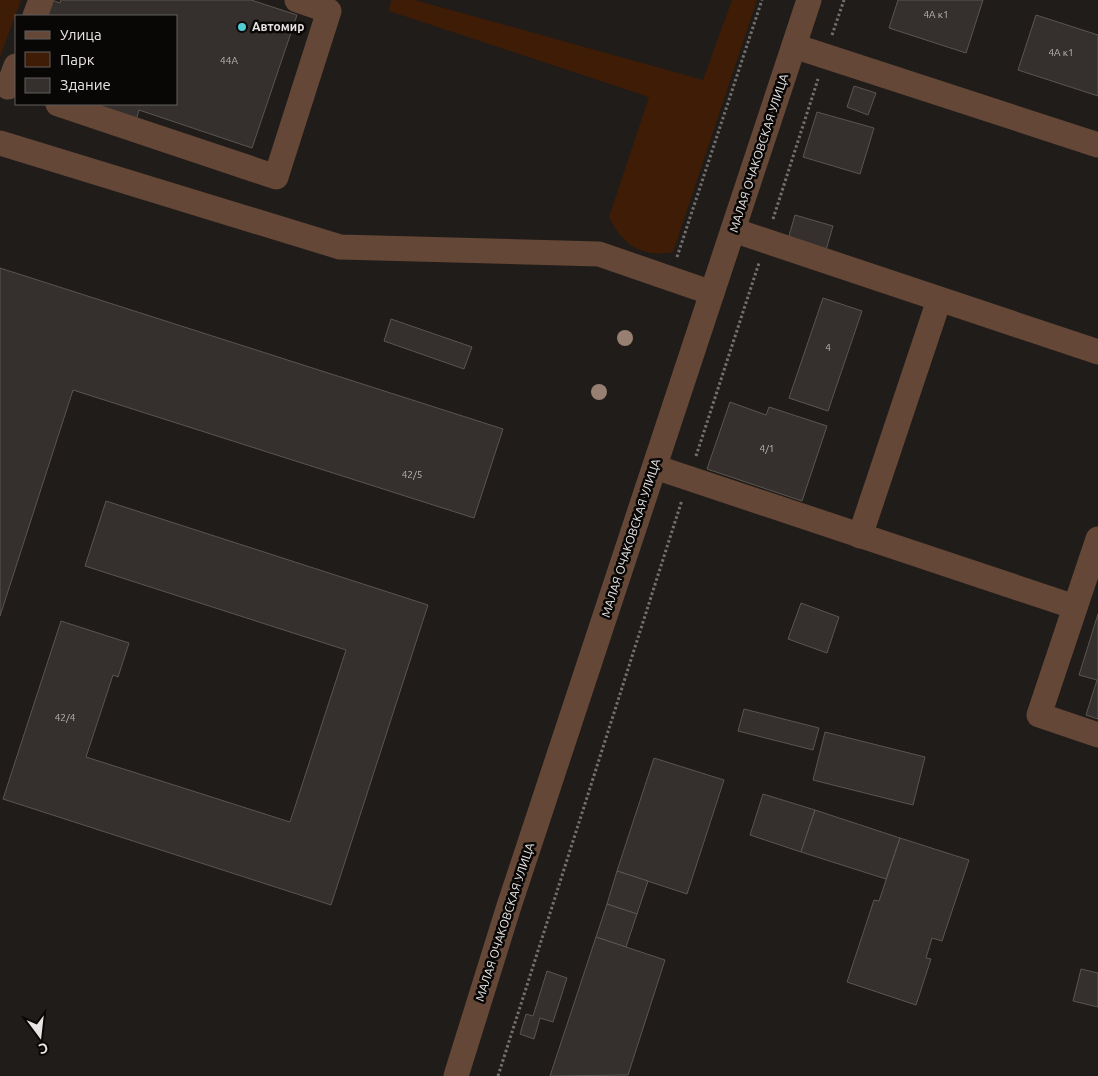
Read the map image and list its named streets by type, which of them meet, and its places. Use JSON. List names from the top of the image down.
{
  "streets": {
    "street": ["МАЛАЯ ОЧАКОВСКАЯ УЛИЦА"]
  },
  "places": ["Автомир"],
  "house_numbers": [
    "4А к1",
    "4А к1",
    "44А",
    "4",
    "4/1",
    "42/5",
    "42/4"
  ],
  "legend": ["Улица", "Парк", "Здание"],
  "north": "bottom"
}
